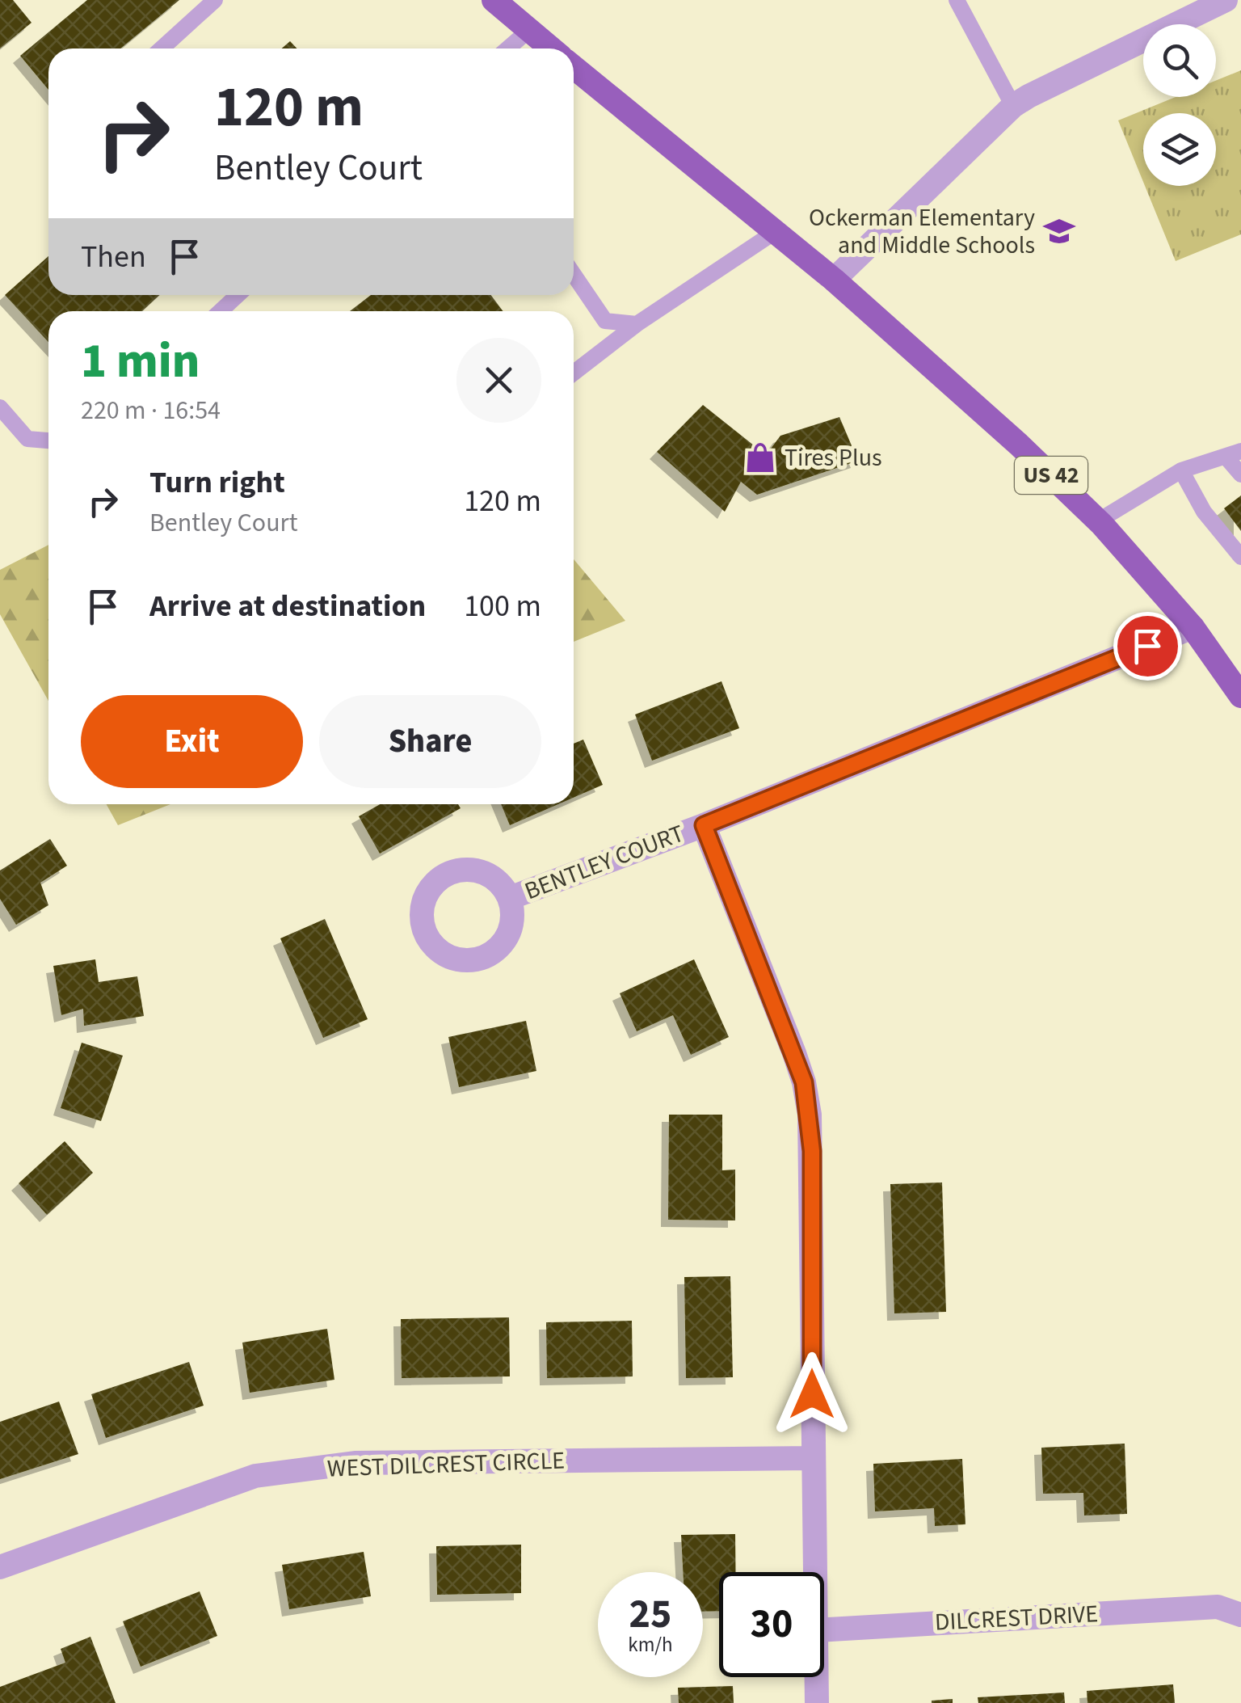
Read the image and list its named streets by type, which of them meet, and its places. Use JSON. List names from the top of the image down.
{
  "streets": {
    "main road": ["US 42"],
    "street": ["BENTLEY COURT", "WEST DILCREST CIRCLE", "DILCREST DRIVE"]
  },
  "crossings": [
    ["US 42", "BENTLEY COURT"]
  ],
  "places": {
    "school or university": ["Ockerman Elementary and Middle Schools"],
    "shop": ["Tires Plus"]
  },
  "page": {
    "turn": ["120 m", "Bentley Court"],
    "then": "Then",
    "heading": ["1 min", "220 m · 16:54"],
    "list": [
      {
        "name": "Turn right",
        "note": "Bentley Court",
        "value": "120 m"
      },
      {
        "name": "Arrive at destination",
        "value": "100 m"
      }
    ],
    "buttons": ["Exit", "Share"],
    "speed": "25 km/h",
    "limit": "30"
  }
}
